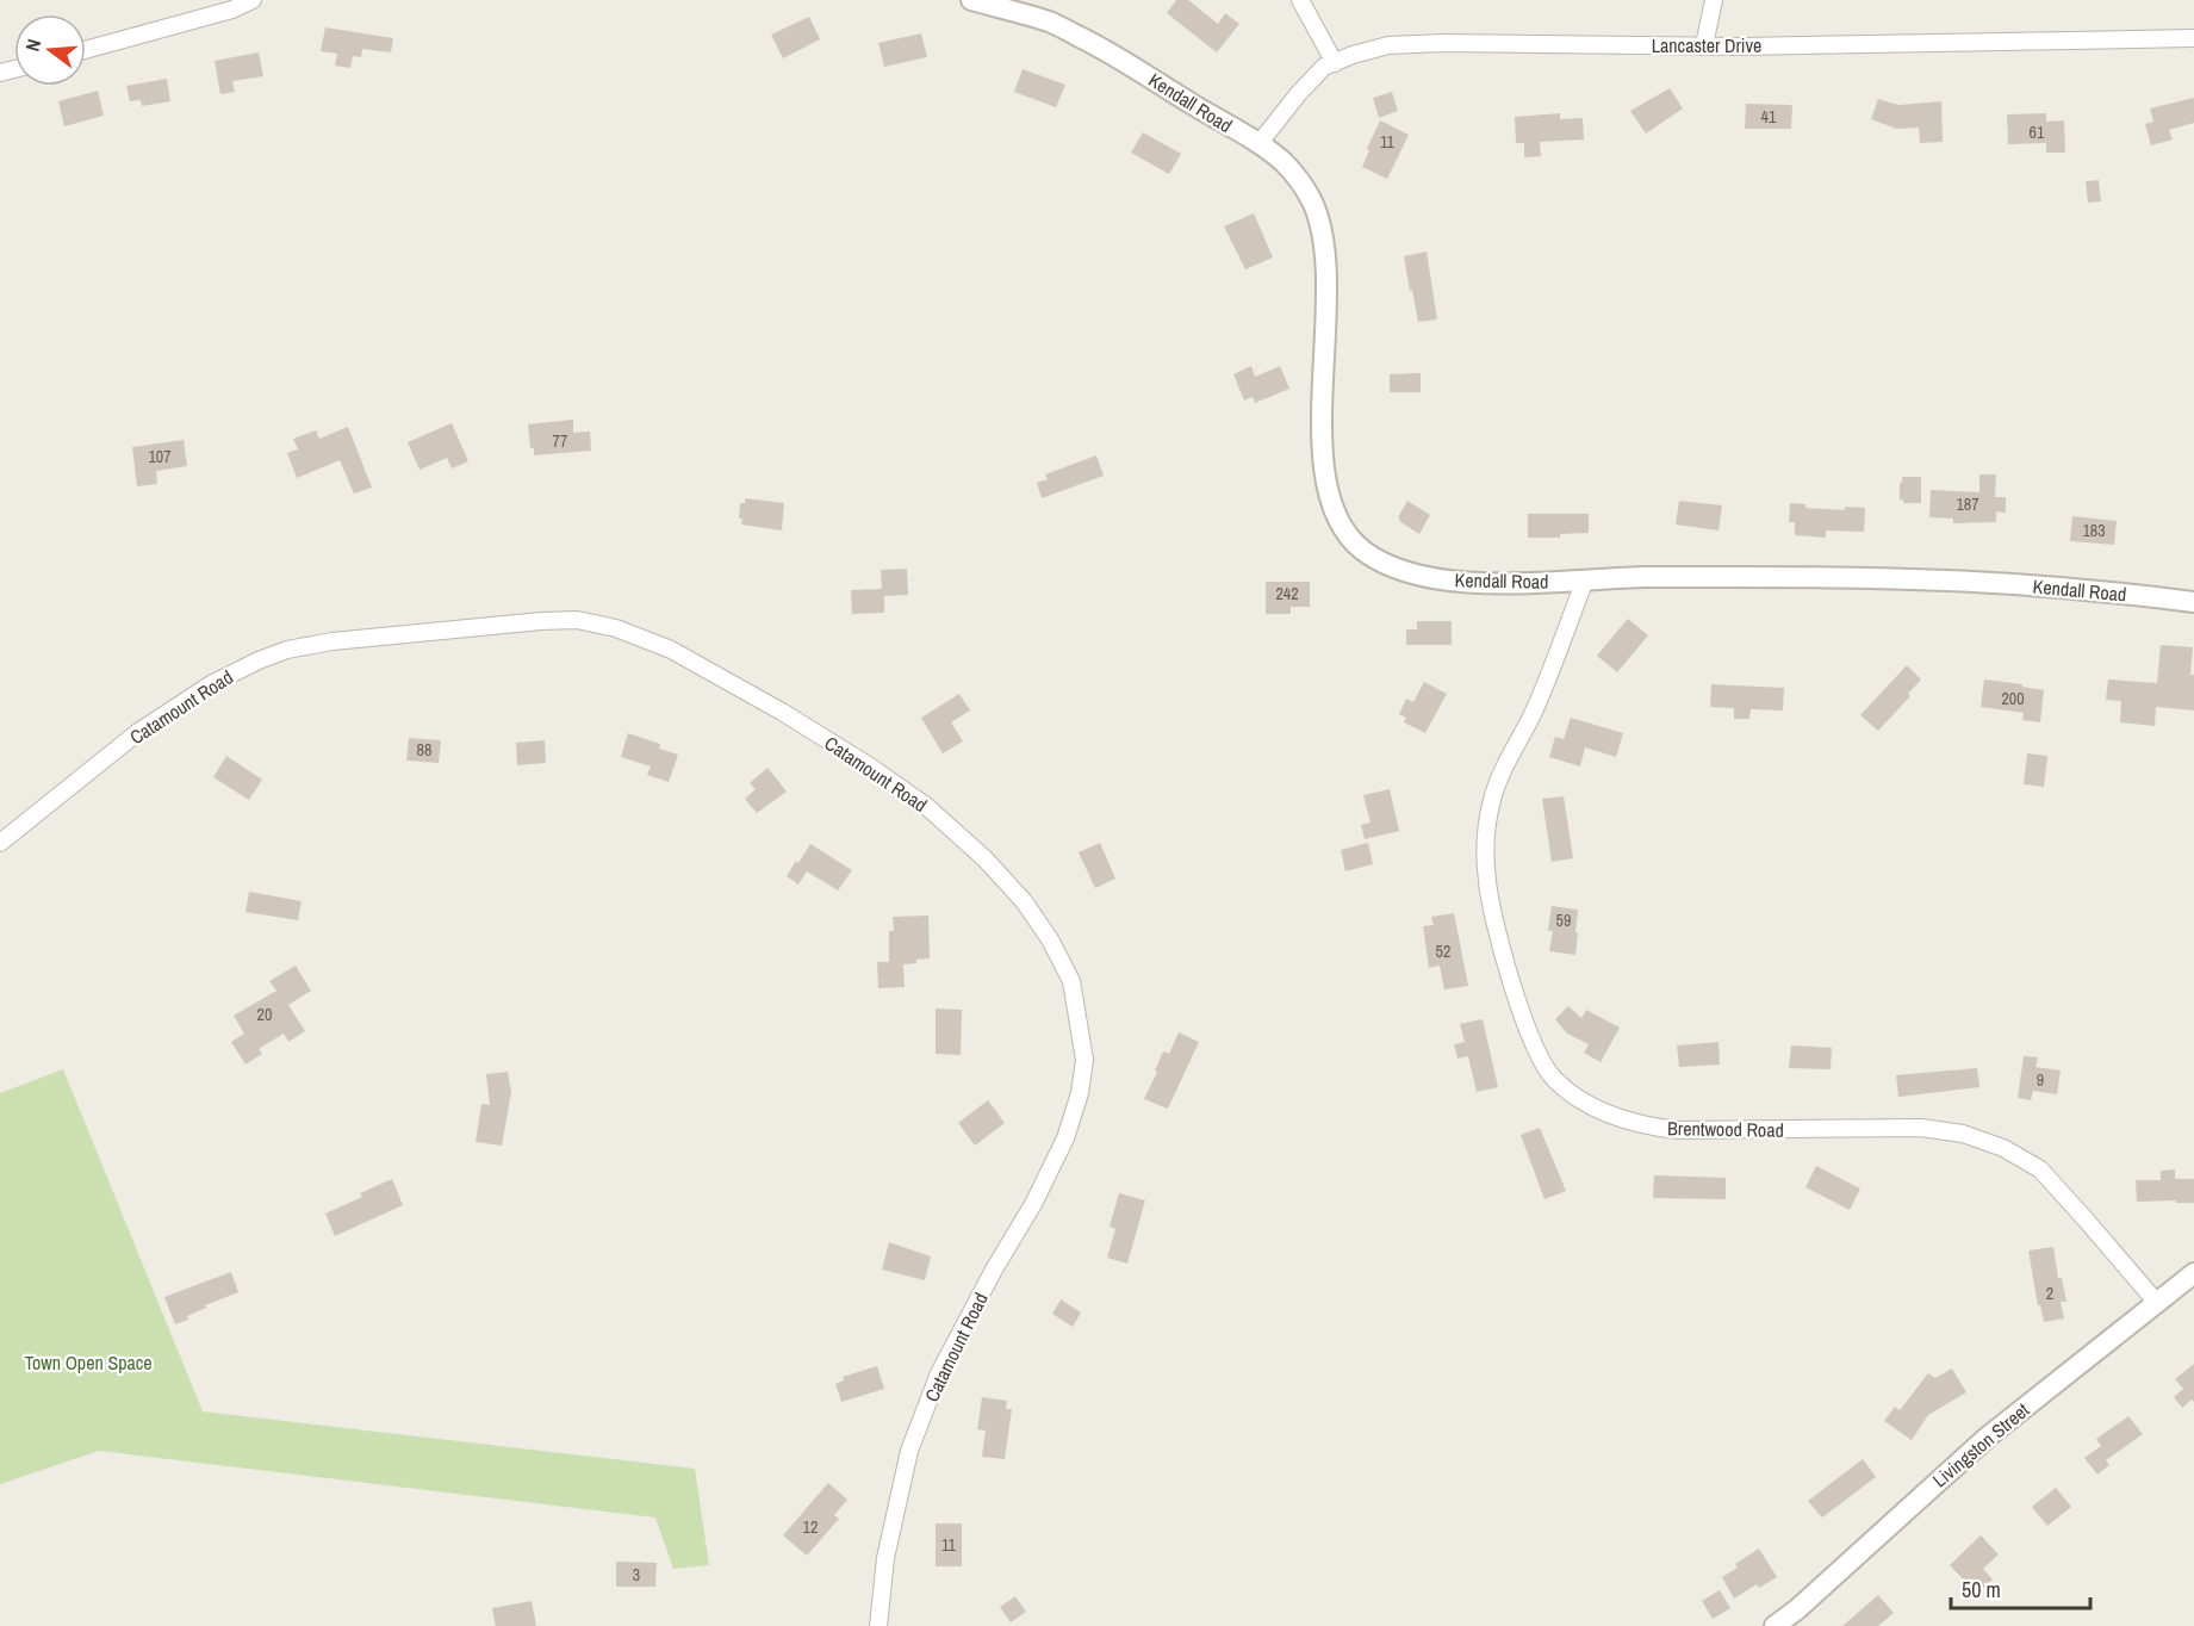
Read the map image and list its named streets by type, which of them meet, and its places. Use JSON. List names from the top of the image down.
{
  "streets": {
    "street": [
      "Lancaster Drive",
      "Kendall Road",
      "Catamount Road",
      "Brentwood Road",
      "Livingston Street"
    ]
  },
  "crossings": [
    ["Lancaster Drive", "Kendall Road"],
    ["Kendall Road", "Brentwood Road"],
    ["Brentwood Road", "Livingston Street"]
  ],
  "parks": ["Town Open Space"],
  "house_numbers": [
    "41",
    "61",
    "11",
    "77",
    "107",
    "187",
    "183",
    "242",
    "200",
    "88",
    "59",
    "52",
    "20",
    "9",
    "2",
    "12",
    "11",
    "3"
  ],
  "scale_bar": "50 m",
  "north": "left"
}
